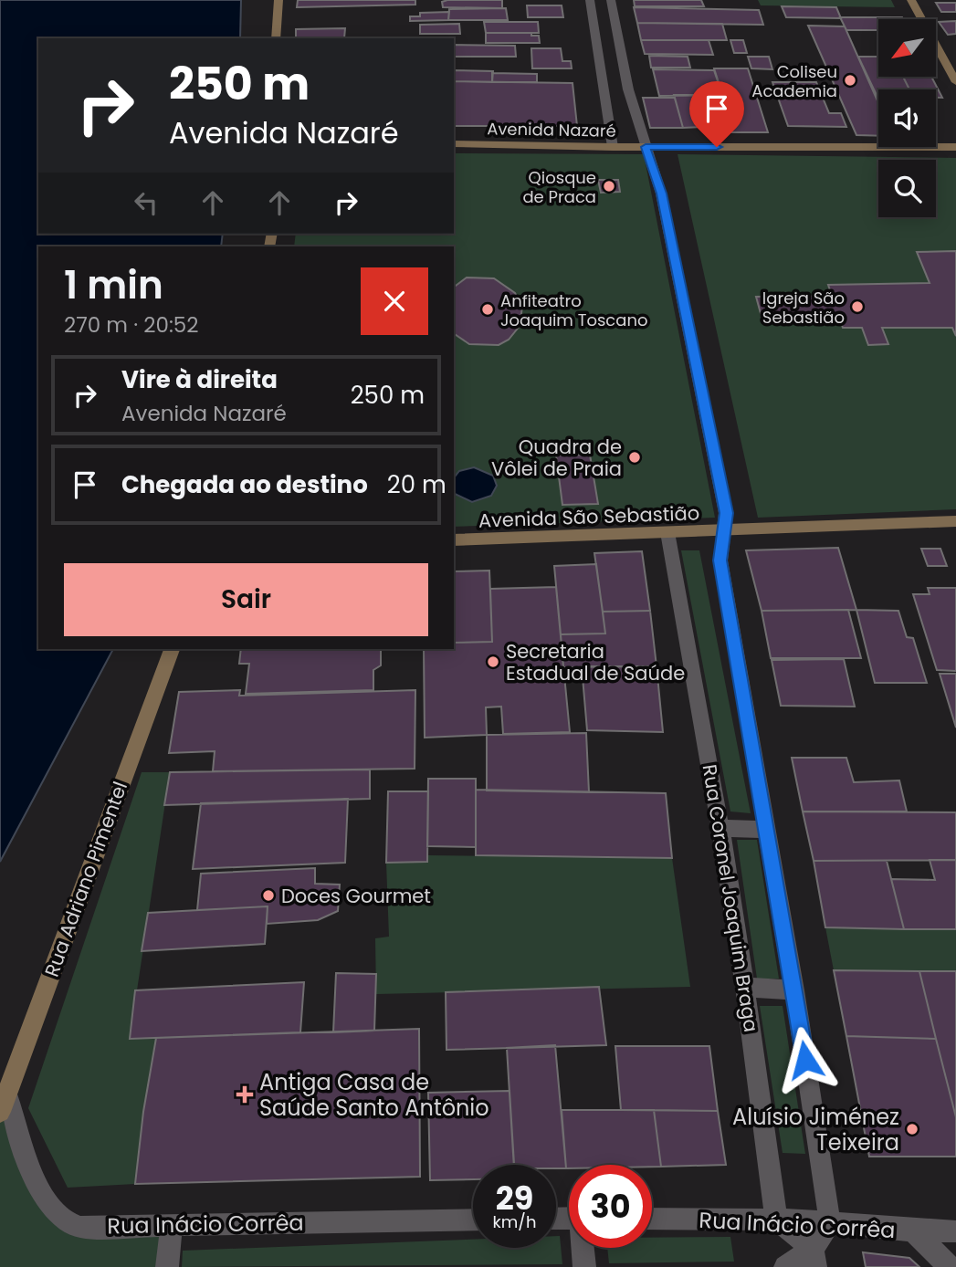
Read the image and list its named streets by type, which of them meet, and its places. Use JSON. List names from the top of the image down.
{
  "streets": {
    "street": [
      "Avenida Nazaré",
      "Avenida São Sebastião",
      "Rua Adriano Pimentel",
      "Rua Coronel Joaquim Braga",
      "Rua Inácio Corrêa"
    ]
  },
  "crossings": [
    ["Avenida São Sebastião", "Rua Coronel Joaquim Braga"],
    ["Rua Adriano Pimentel", "Rua Inácio Corrêa"],
    ["Rua Coronel Joaquim Braga", "Rua Inácio Corrêa"]
  ],
  "places": {
    "other": [
      "Coliseu Academia",
      "Qiosque de Praca",
      "Igreja São Sebastião",
      "Anfiteatro Joaquim Toscano",
      "Quadra de Vôlei de Praia",
      "Secretaria Estadual de Saúde",
      "Doces Gourmet",
      "Aluísio Jiménez Teixeira"
    ],
    "health": ["Antiga Casa de Saúde Santo Antônio"]
  },
  "north": "bottom left",
  "page": {
    "turn": ["250 m", "Avenida Nazaré"],
    "heading": ["1 min", "270 m · 20:52"],
    "list": [
      {
        "name": "Vire à direita",
        "note": "Avenida Nazaré",
        "value": "250 m"
      },
      {
        "name": "Chegada ao destino",
        "value": "20 m"
      }
    ],
    "buttons": "Sair",
    "speed": "29 km/h",
    "limit": "30"
  }
}
